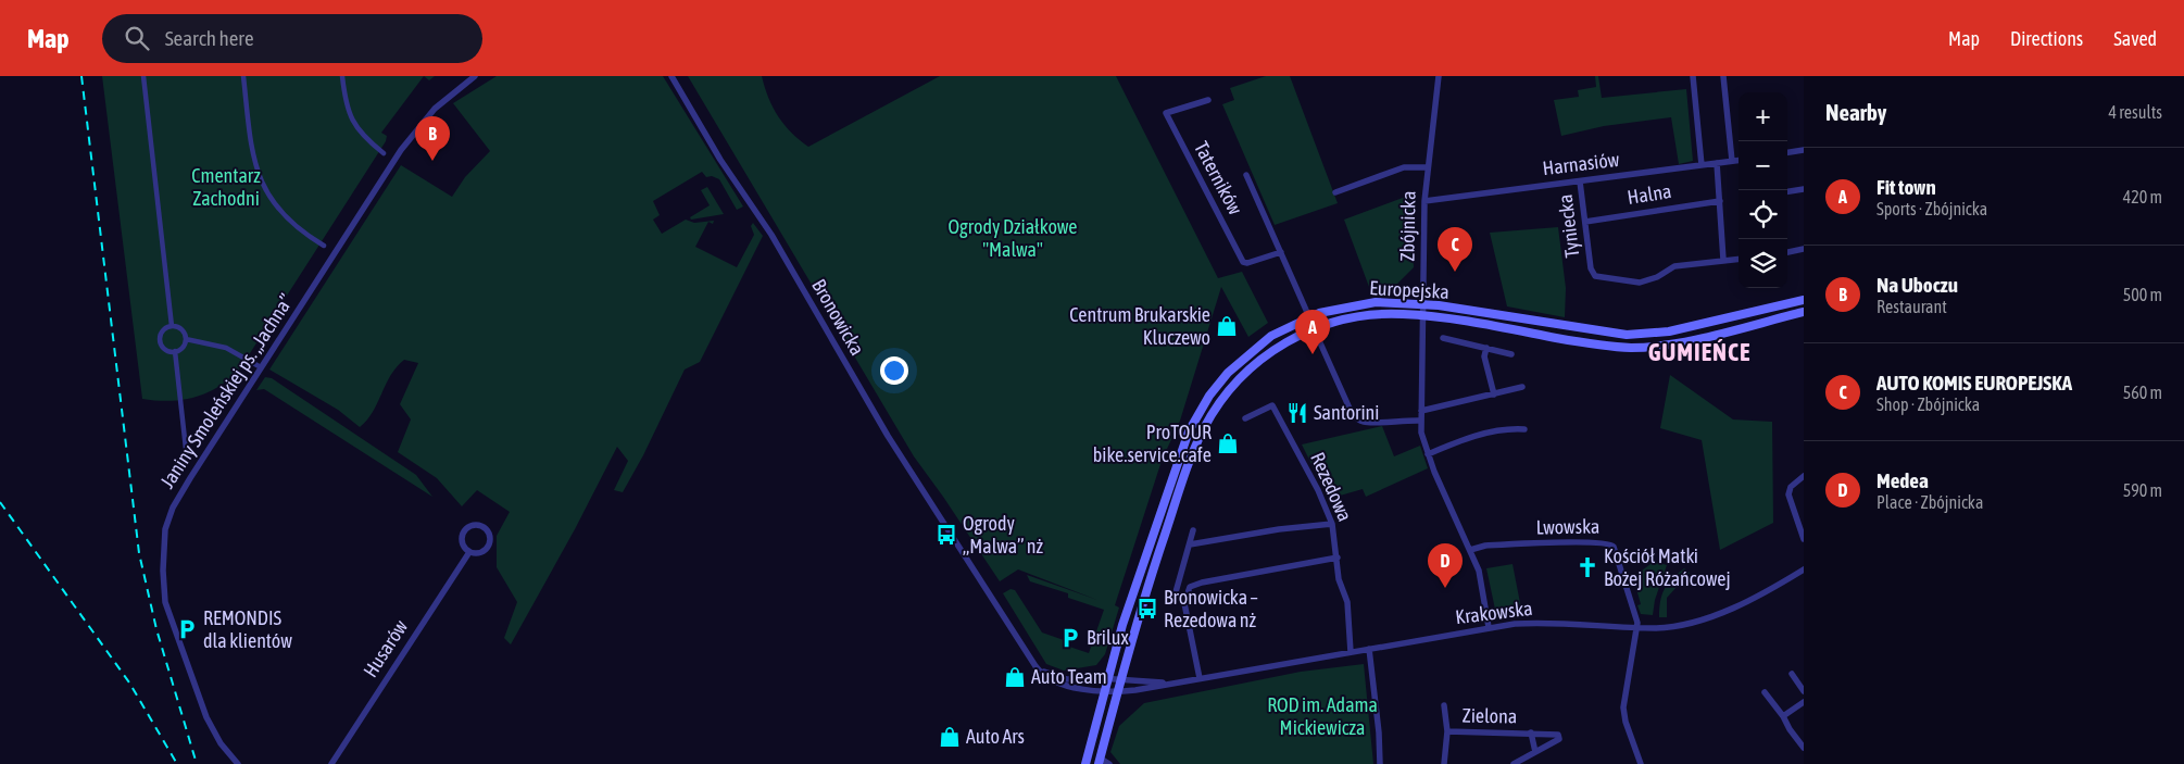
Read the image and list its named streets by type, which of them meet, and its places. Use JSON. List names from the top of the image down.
{
  "streets": {
    "main road": ["Europejska"],
    "street": [
      "Harnasiów",
      "Taterników",
      "Halna",
      "Zbójnicka",
      "Tyniecka",
      "Bronowicka",
      "Janiny Smoleńskiej ps. „Jachna”",
      "Rezedowa",
      "Lwowska",
      "Krakowska",
      "Husarów",
      "Zielona"
    ]
  },
  "crossings": [
    ["Harnasiów", "Zbójnicka"],
    ["Harnasiów", "Tyniecka"],
    ["Halna", "Tyniecka"],
    ["Zbójnicka", "Europejska"],
    ["Zbójnicka", "Lwowska"],
    ["Zbójnicka", "Krakowska"],
    ["Europejska", "Bronowicka"],
    ["Europejska", "Krakowska"],
    ["Bronowicka", "Krakowska"],
    ["Rezedowa", "Krakowska"],
    ["Lwowska", "Krakowska"]
  ],
  "districts": ["GUMIEŃCE"],
  "parks": ["Cmentarz Zachodni", "Ogrody Działkowe \"Malwa\"", "ROD im. Adama Mickiewicza"],
  "places": {
    "shop": [
      "Centrum Brukarskie Kluczewo",
      "ProTOUR bike.service.cafe",
      "Auto Team",
      "Auto Ars"
    ],
    "restaurant": ["Santorini"],
    "bus stop": ["Ogrody „Malwa” nż", "Bronowicka – Rezedowa nż"],
    "church": ["Kościół Matki Bożej Różańcowej"],
    "parking": ["REMONDIS dla klientów", "Brilux"]
  },
  "page": {
    "header": "Map",
    "search": "Search here",
    "nav": ["Map", "Directions", "Saved"],
    "heading": ["Nearby", "4 results"],
    "map_buttons": ["+", "−"],
    "pins": [
      "B",
      "C",
      "A",
      "D"
    ],
    "list": [
      {
        "mark": "A",
        "name": "Fit town",
        "note": "Sports · Zbójnicka",
        "value": "420 m"
      },
      {
        "mark": "B",
        "name": "Na Uboczu",
        "note": "Restaurant",
        "value": "500 m"
      },
      {
        "mark": "C",
        "name": "AUTO KOMIS EUROPEJSKA",
        "note": "Shop · Zbójnicka",
        "value": "560 m"
      },
      {
        "mark": "D",
        "name": "Medea",
        "note": "Place · Zbójnicka",
        "value": "590 m"
      }
    ]
  }
}
